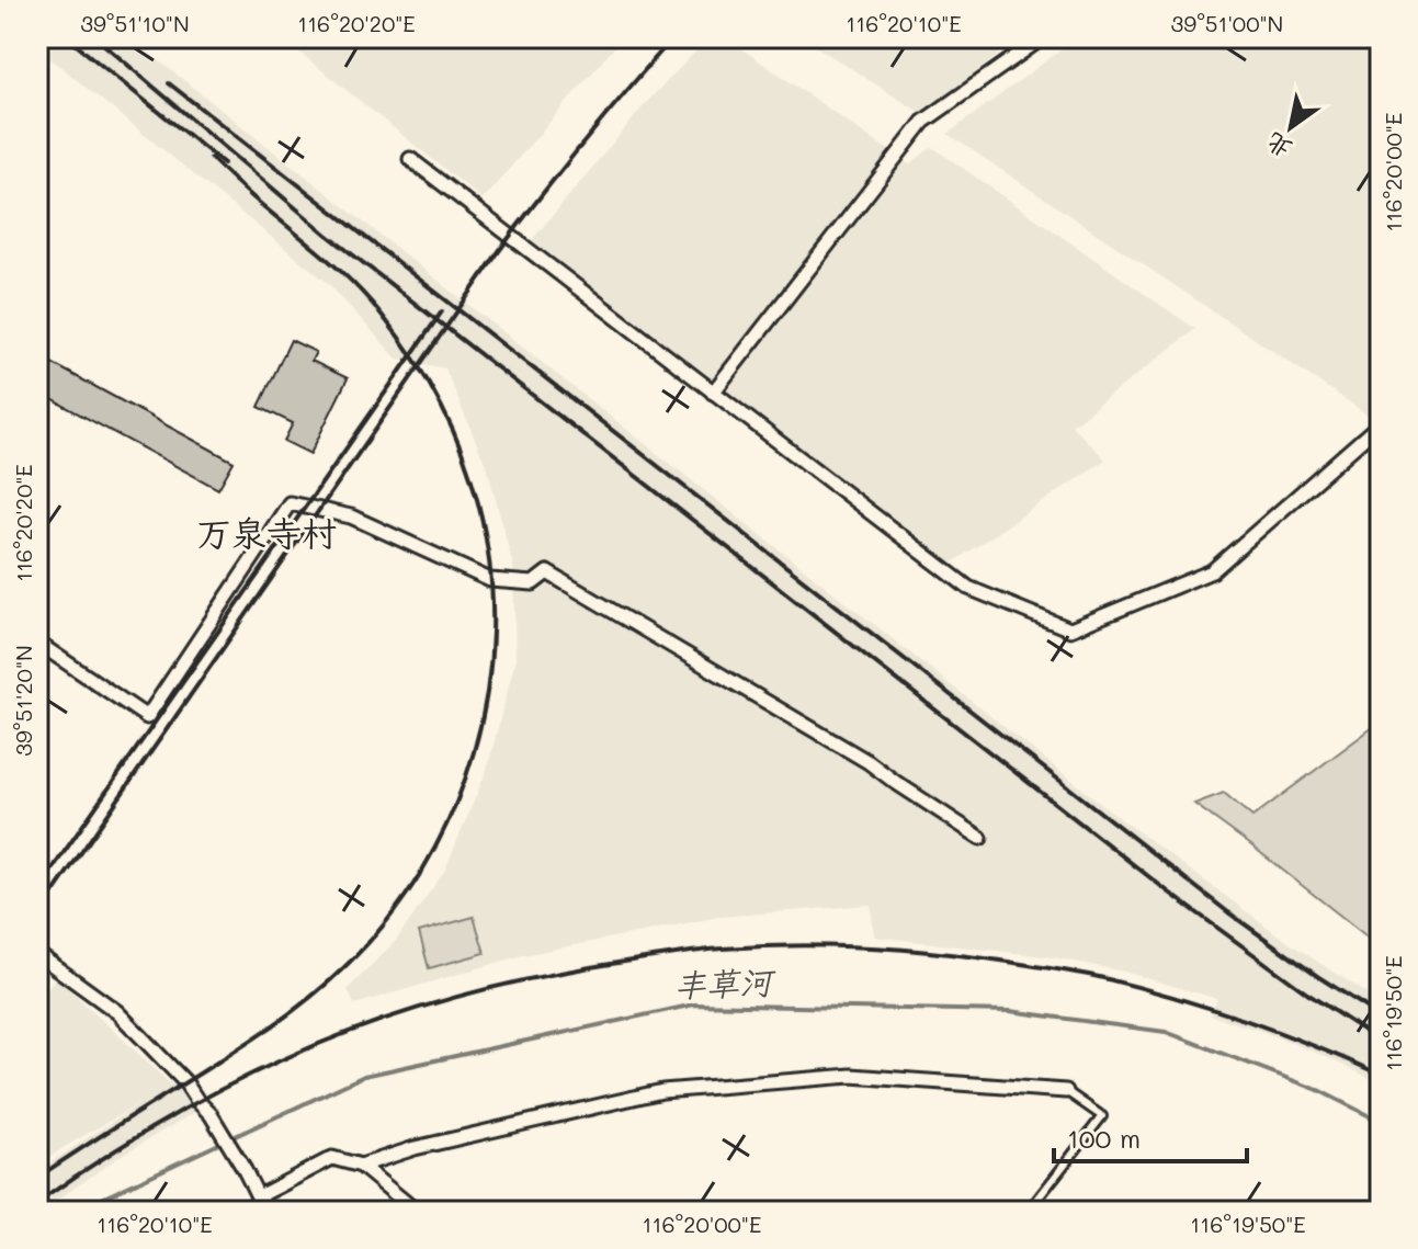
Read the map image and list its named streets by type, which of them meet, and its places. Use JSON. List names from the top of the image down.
{
  "districts": ["万泉寺村"],
  "water": ["丰草河"],
  "scale_bar": "100 m",
  "north": "bottom left",
  "coordinates": [
    "39°51'10\"N",
    "116°20'20\"E",
    "116°20'10\"E",
    "39°51'00\"N",
    "116°20'00\"E",
    "39°51'20\"N",
    "116°19'50\"E"
  ]
}
